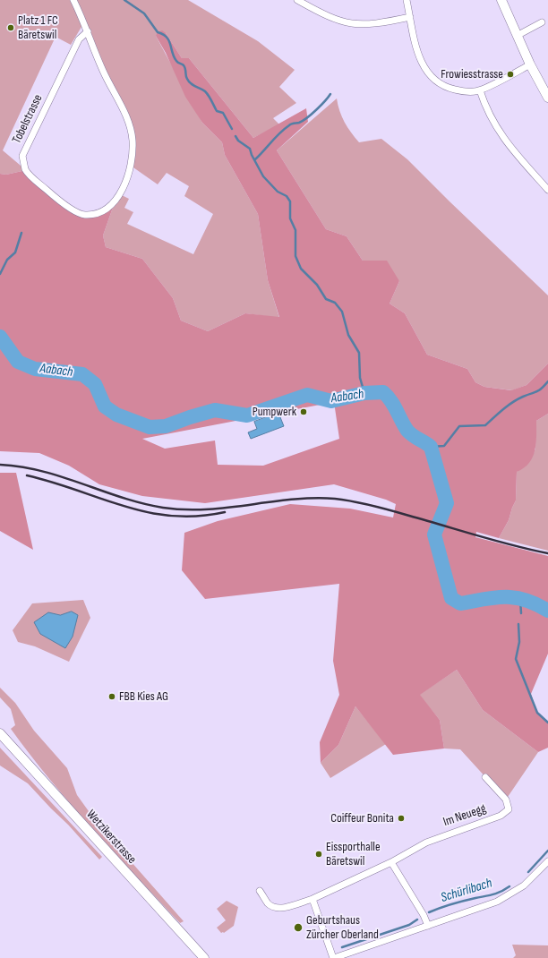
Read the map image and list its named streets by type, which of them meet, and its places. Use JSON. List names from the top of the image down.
{
  "streets": {
    "main road": ["Wetzikerstrasse"],
    "street": ["Tobelstrasse", "Im Neuegg"]
  },
  "water": ["Aabach", "Schürlibach"],
  "places": [
    "Platz 1 FC Bäretswil",
    "Frowiesstrasse",
    "Pumpwerk",
    "FBB Kies AG",
    "Coiffeur Bonita",
    "Eissporthalle Bäretswil",
    "Geburtshaus Zürcher Oberland"
  ]
}
